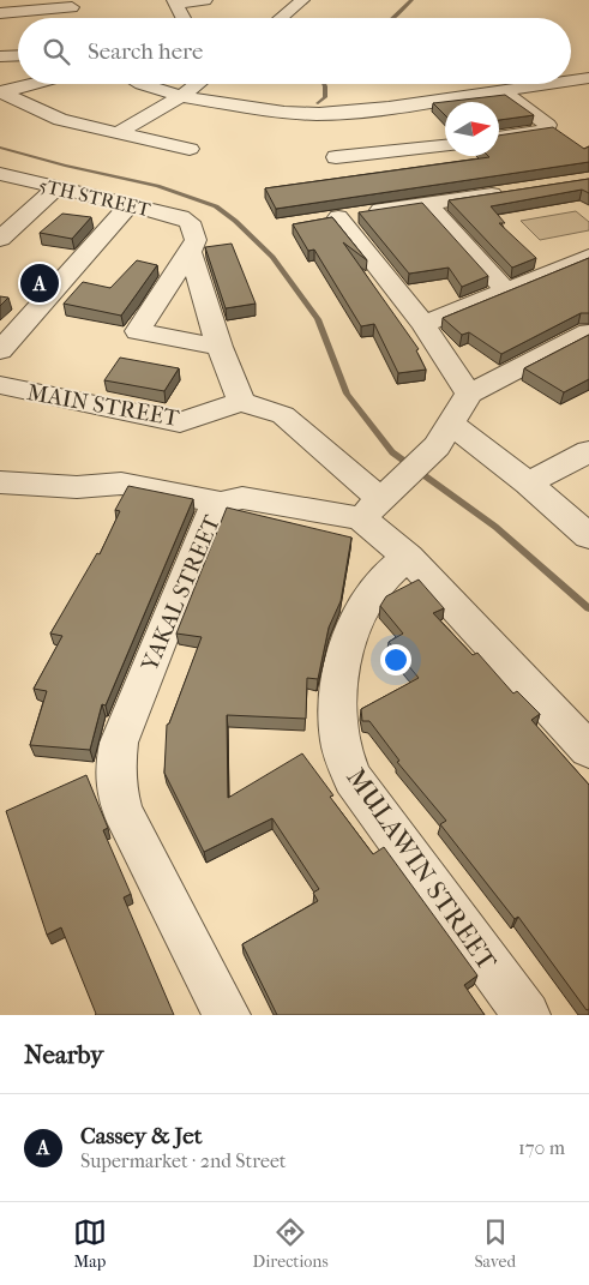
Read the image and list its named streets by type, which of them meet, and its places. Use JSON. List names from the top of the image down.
{
  "streets": {
    "street": [
      "5TH STREET",
      "MAIN STREET",
      "YAKAL STREET",
      "MULAWIN STREET"
    ]
  },
  "crossings": [
    ["YAKAL STREET", "MULAWIN STREET"]
  ],
  "north": "right",
  "page": {
    "search": "Search here",
    "pins": "A",
    "heading": "Nearby",
    "list": [
      {
        "mark": "A",
        "name": "Cassey & Jet",
        "note": "Supermarket · 2nd Street",
        "value": "170 m"
      }
    ],
    "nav": ["Map", "Directions", "Saved"]
  }
}
